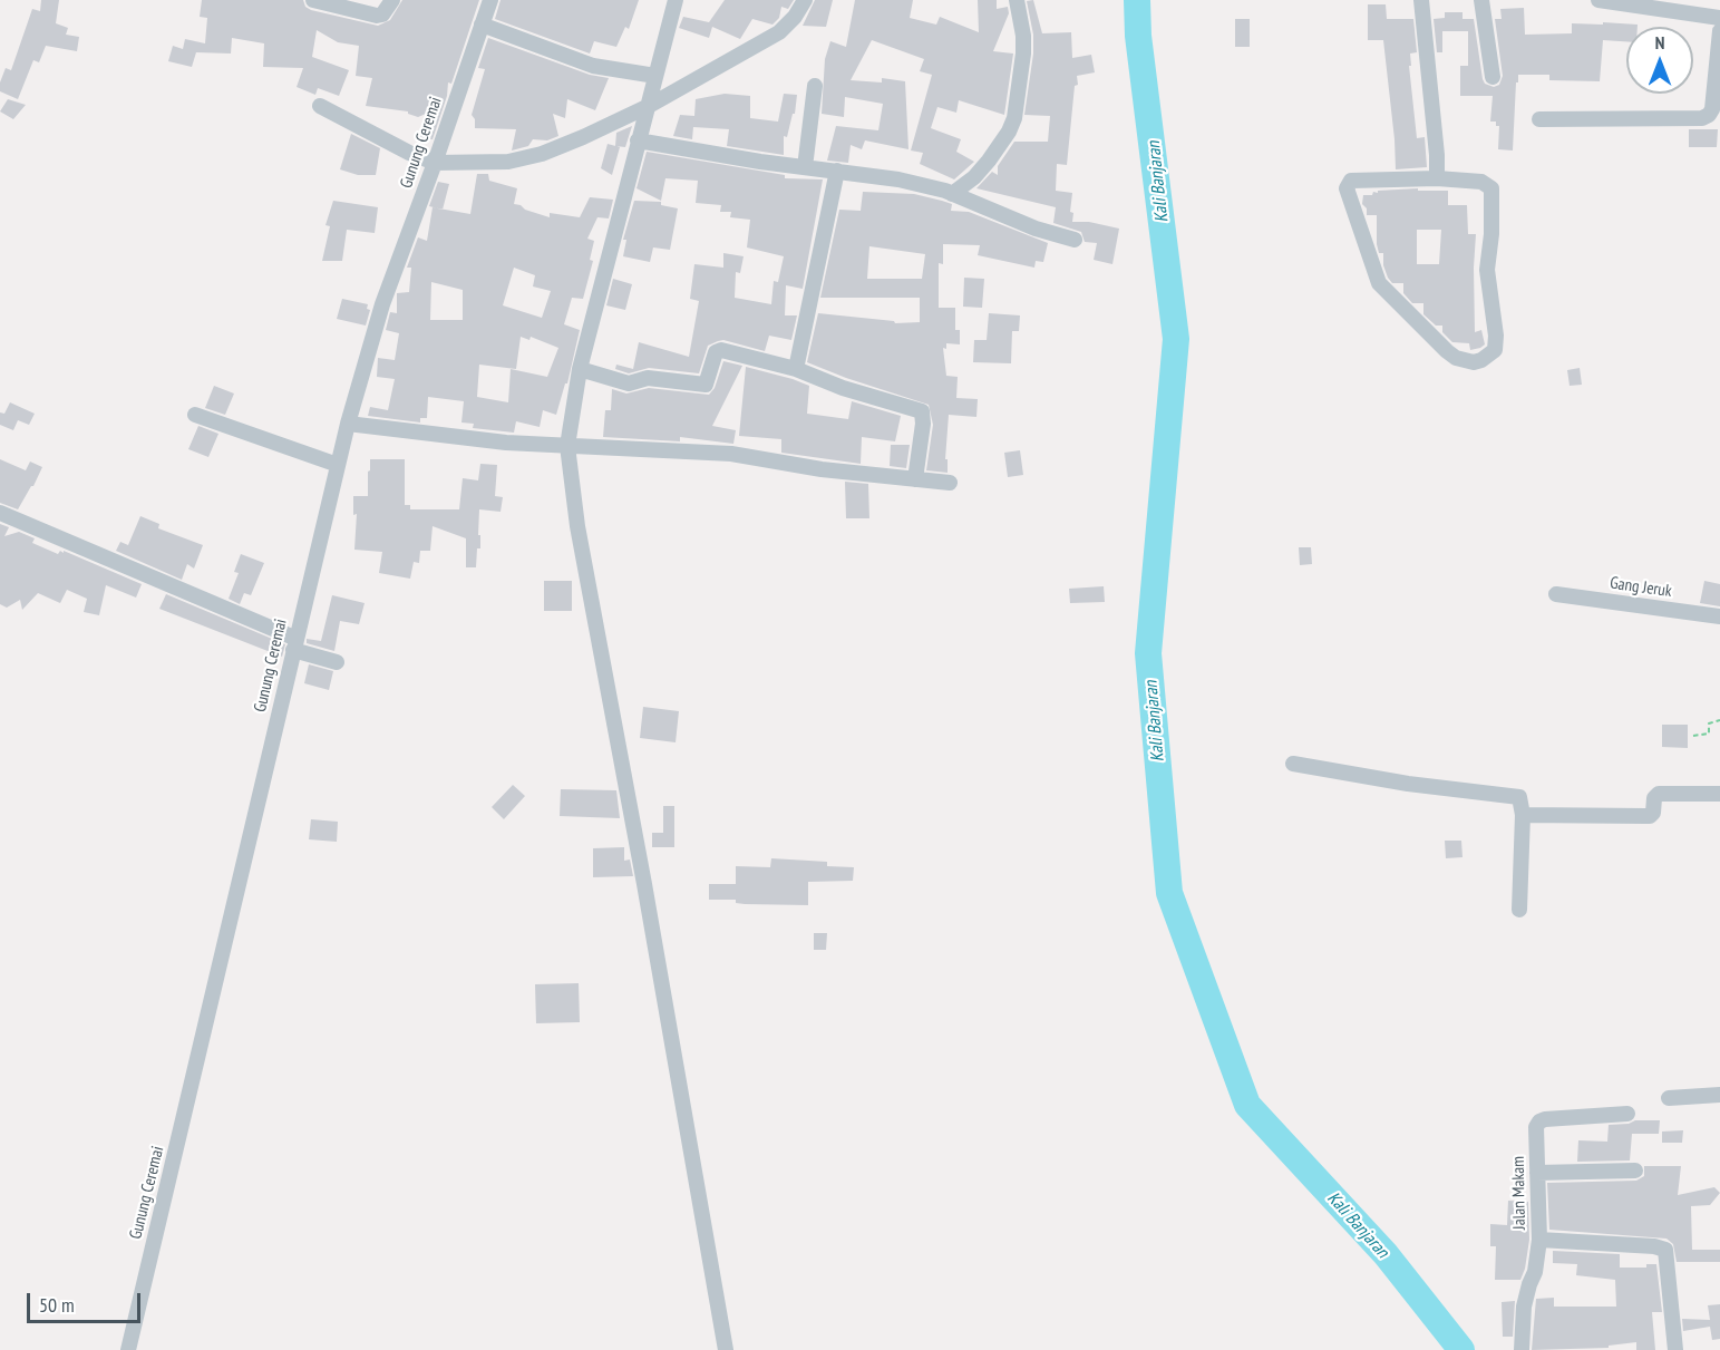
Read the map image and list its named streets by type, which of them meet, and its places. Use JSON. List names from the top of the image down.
{
  "streets": {
    "street": ["Gunung Ceremai", "Gang Jeruk", "Jalan Makam"]
  },
  "water": ["Kali Banjaran"],
  "scale_bar": "50 m",
  "north": "top"
}
